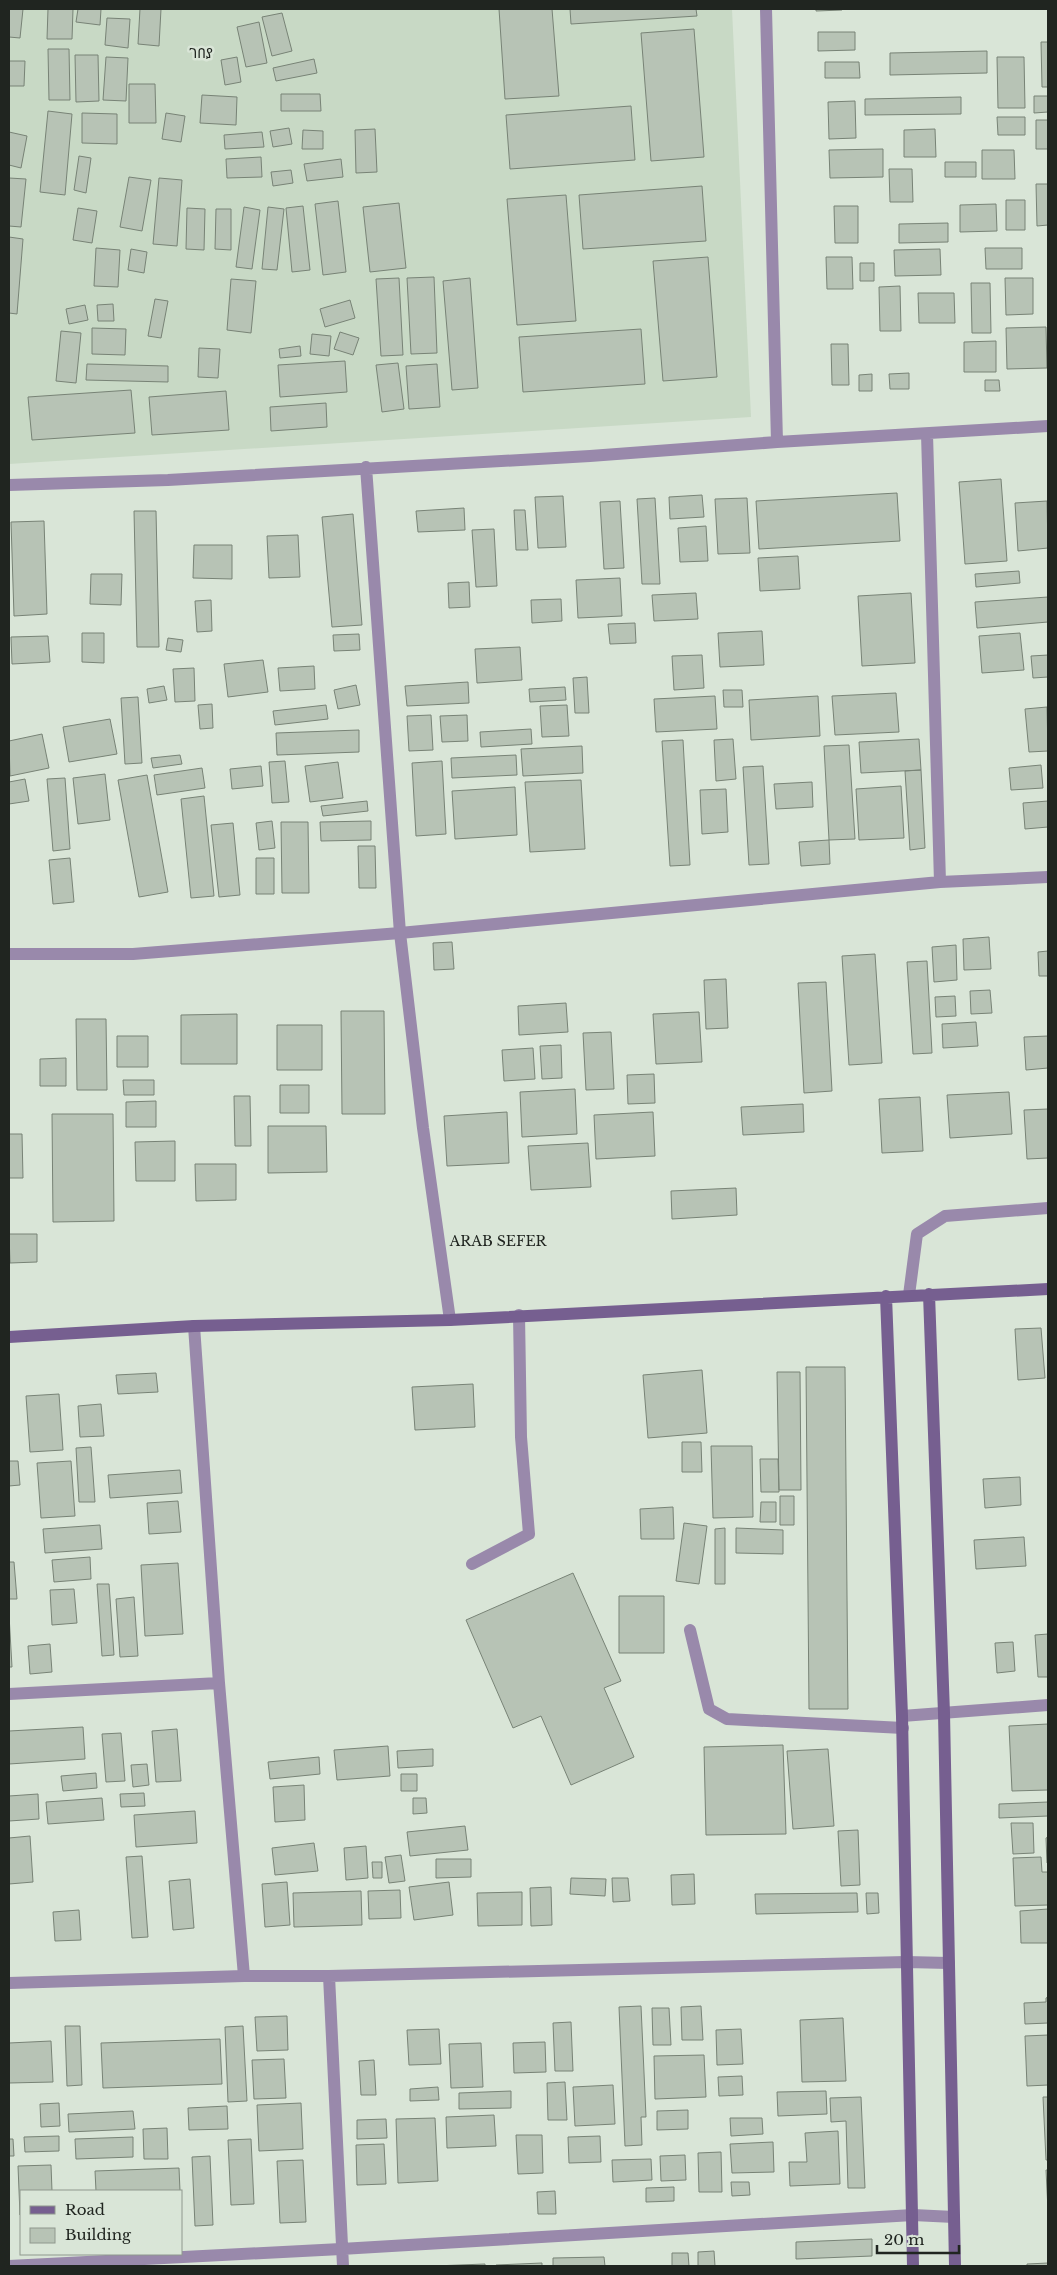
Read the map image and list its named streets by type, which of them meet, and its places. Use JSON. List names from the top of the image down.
{
  "districts": ["ገበያ", "ARAB SEFER"],
  "legend": ["Road", "Building"],
  "scale_bar": "20 m"
}
